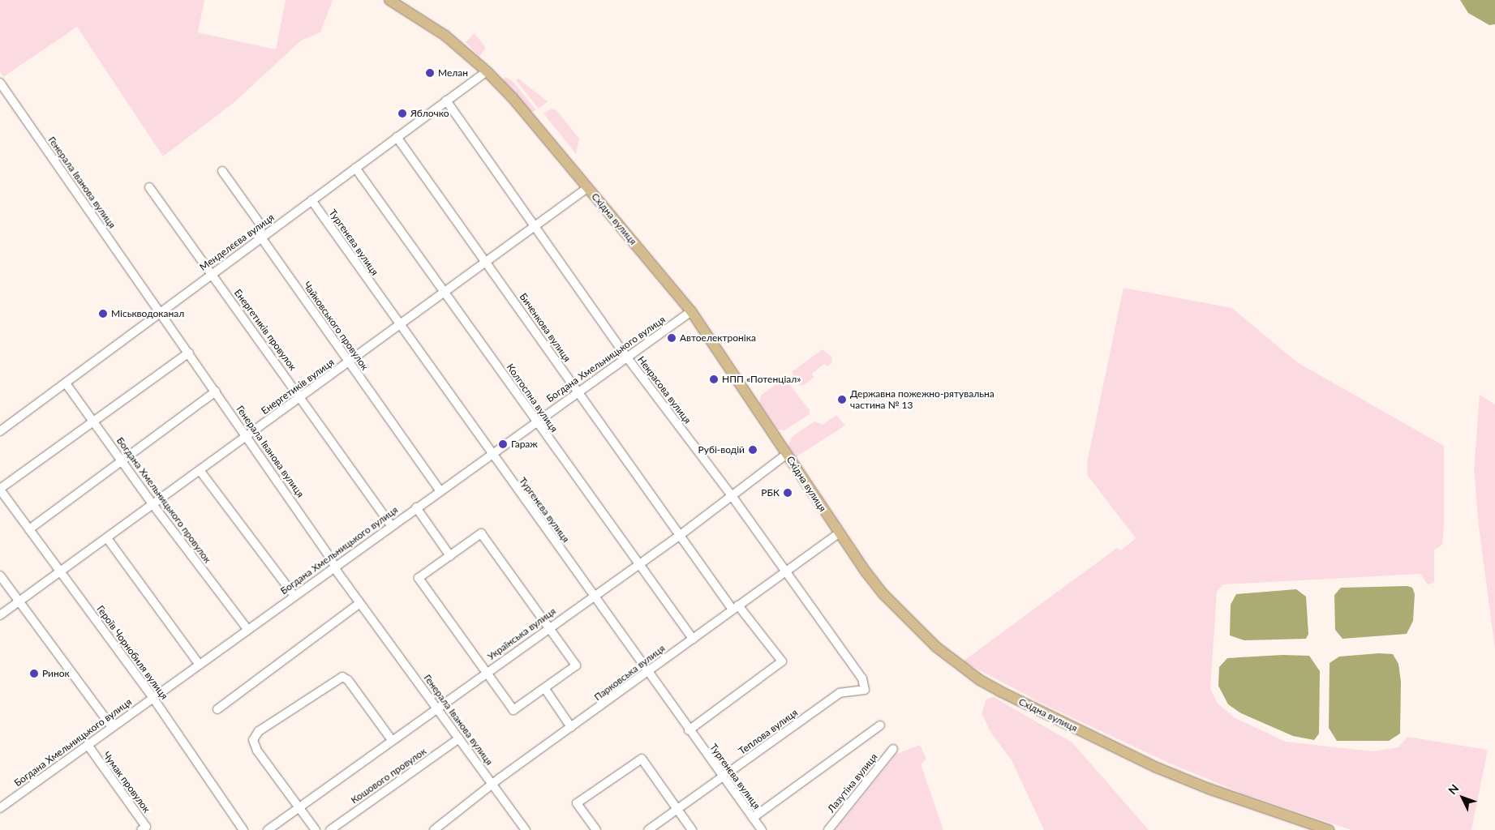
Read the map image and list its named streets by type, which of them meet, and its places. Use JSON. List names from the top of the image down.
{
  "streets": {
    "main road": ["Східна вулиця"],
    "street": [
      "Генерала Іванова вулиця",
      "Менделєєва вулиця",
      "Тургенєва вулиця",
      "Чайковського провулок",
      "Биченкова вулиця",
      "Енергетиків провулок",
      "Богдана Хмельницького вулиця",
      "Енергетиків вулиця",
      "Некрасова вулиця",
      "Колгоспна вулиця",
      "Богдана Хмельницького провулок",
      "Українська вулиця",
      "Героїв Чорнобиля вулиця",
      "Парковська вулиця",
      "Теплова вулиця",
      "Кошового провулок",
      "Чумак провулок",
      "Лазутіна вулиця"
    ]
  },
  "crossings": [
    ["Генерала Іванова вулиця", "Менделєєва вулиця"],
    ["Генерала Іванова вулиця", "Богдана Хмельницького вулиця"],
    ["Генерала Іванова вулиця", "Енергетиків вулиця"],
    ["Генерала Іванова вулиця", "Українська вулиця"],
    ["Генерала Іванова вулиця", "Парковська вулиця"],
    ["Генерала Іванова вулиця", "Кошового провулок"],
    ["Східна вулиця", "Менделєєва вулиця"],
    ["Східна вулиця", "Богдана Хмельницького вулиця"],
    ["Східна вулиця", "Енергетиків вулиця"],
    ["Східна вулиця", "Українська вулиця"],
    ["Східна вулиця", "Парковська вулиця"],
    ["Менделєєва вулиця", "Тургенєва вулиця"],
    ["Менделєєва вулиця", "Чайковського провулок"],
    ["Менделєєва вулиця", "Биченкова вулиця"],
    ["Менделєєва вулиця", "Енергетиків провулок"],
    ["Менделєєва вулиця", "Некрасова вулиця"],
    ["Менделєєва вулиця", "Колгоспна вулиця"],
    ["Менделєєва вулиця", "Богдана Хмельницького провулок"],
    ["Тургенєва вулиця", "Биченкова вулиця"],
    ["Тургенєва вулиця", "Богдана Хмельницького вулиця"],
    ["Тургенєва вулиця", "Енергетиків вулиця"],
    ["Тургенєва вулиця", "Українська вулиця"],
    ["Тургенєва вулиця", "Парковська вулиця"],
    ["Тургенєва вулиця", "Теплова вулиця"],
    ["Чайковського провулок", "Богдана Хмельницького вулиця"],
    ["Чайковського провулок", "Енергетиків вулиця"],
    ["Биченкова вулиця", "Богдана Хмельницького вулиця"],
    ["Биченкова вулиця", "Енергетиків вулиця"],
    ["Биченкова вулиця", "Українська вулиця"],
    ["Биченкова вулиця", "Парковська вулиця"],
    ["Енергетиків провулок", "Богдана Хмельницького вулиця"],
    ["Енергетиків провулок", "Енергетиків вулиця"],
    ["Богдана Хмельницького вулиця", "Некрасова вулиця"],
    ["Богдана Хмельницького вулиця", "Колгоспна вулиця"],
    ["Богдана Хмельницького вулиця", "Богдана Хмельницького провулок"],
    ["Богдана Хмельницького вулиця", "Героїв Чорнобиля вулиця"],
    ["Богдана Хмельницького вулиця", "Чумак провулок"],
    ["Енергетиків вулиця", "Некрасова вулиця"],
    ["Енергетиків вулиця", "Колгоспна вулиця"],
    ["Енергетиків вулиця", "Богдана Хмельницького провулок"],
    ["Енергетиків вулиця", "Героїв Чорнобиля вулиця"],
    ["Некрасова вулиця", "Українська вулиця"],
    ["Некрасова вулиця", "Парковська вулиця"],
    ["Некрасова вулиця", "Теплова вулиця"],
    ["Колгоспна вулиця", "Українська вулиця"],
    ["Колгоспна вулиця", "Парковська вулиця"]
  ],
  "places": [
    "Мелан",
    "Яблочко",
    "Міськводоканал",
    "Автоелектроніка",
    "НПП «Потенціал»",
    "Державна пожежно-рятувальна частина № 13",
    "Гараж",
    "Рубі-водій",
    "РБК",
    "Ринок"
  ],
  "north": "top left"
}
